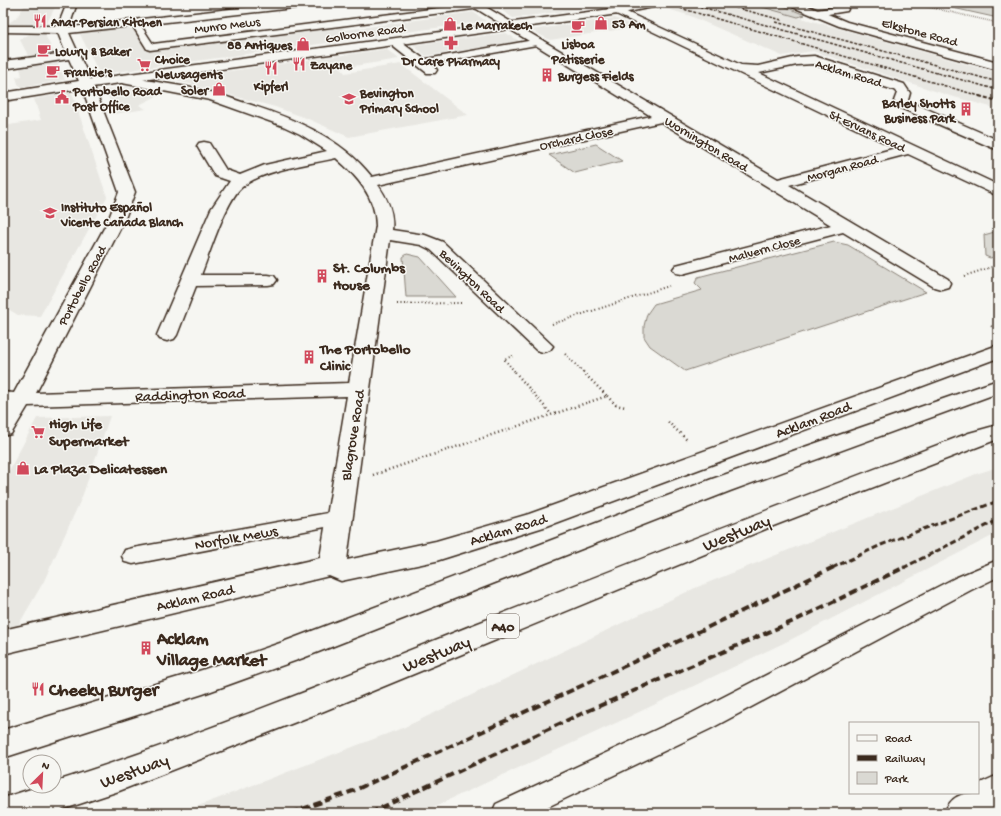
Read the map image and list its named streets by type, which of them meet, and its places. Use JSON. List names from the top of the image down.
{
  "streets": {
    "main road": [
      "Elkstone Road",
      "Golborne Road",
      "Acklam Road",
      "St Ervans Road",
      "Orchard Close",
      "Wornington Road",
      "Morgan Road",
      "Malvern Close",
      "Bevington Road",
      "Portobello Road",
      "Raddington Road",
      "Blagrove Road",
      "Westway",
      "A40"
    ],
    "lane": ["Munro Mews", "Norfolk Mews"]
  },
  "crossings": [
    ["Munro Mews", "Wornington Road"],
    ["Golborne Road", "St Ervans Road"],
    ["Golborne Road", "Wornington Road"],
    ["Golborne Road", "Portobello Road"],
    ["Acklam Road", "St Ervans Road"],
    ["Acklam Road", "Blagrove Road"],
    ["St Ervans Road", "Morgan Road"],
    ["Orchard Close", "Wornington Road"],
    ["Wornington Road", "Morgan Road"],
    ["Wornington Road", "Malvern Close"],
    ["Bevington Road", "Blagrove Road"],
    ["Portobello Road", "Raddington Road"],
    ["Raddington Road", "Blagrove Road"],
    ["Blagrove Road", "Norfolk Mews"]
  ],
  "places": {
    "restaurant": [
      "Anar Persian Kitchen",
      "Zayane",
      "Kipferl",
      "Cheeky Burger"
    ],
    "shop": [
      "53 Am",
      "Le Marrakech",
      "88 Antiques",
      "Soler",
      "La Plaza Delicatessen"
    ],
    "cafe": ["Lisboa Patisserie", "Lowry & Baker", "Frankie's"],
    "pharmacy": ["Dr Care Pharmacy"],
    "supermarket": ["Choice Newsagents", "High Life Supermarket"],
    "building": [
      "Burgess Fields",
      "Barley Shotts Business Park",
      "St. Columbs House",
      "The Portobello Clinic",
      "Acklam Village Market"
    ],
    "public building": ["Portobello Road Post Office"],
    "school or university": ["Bevington Primary School", "Instituto Español Vicente Cañada Blanch"]
  },
  "legend": ["Road", "Railway", "Park"],
  "north": "top right"
}
